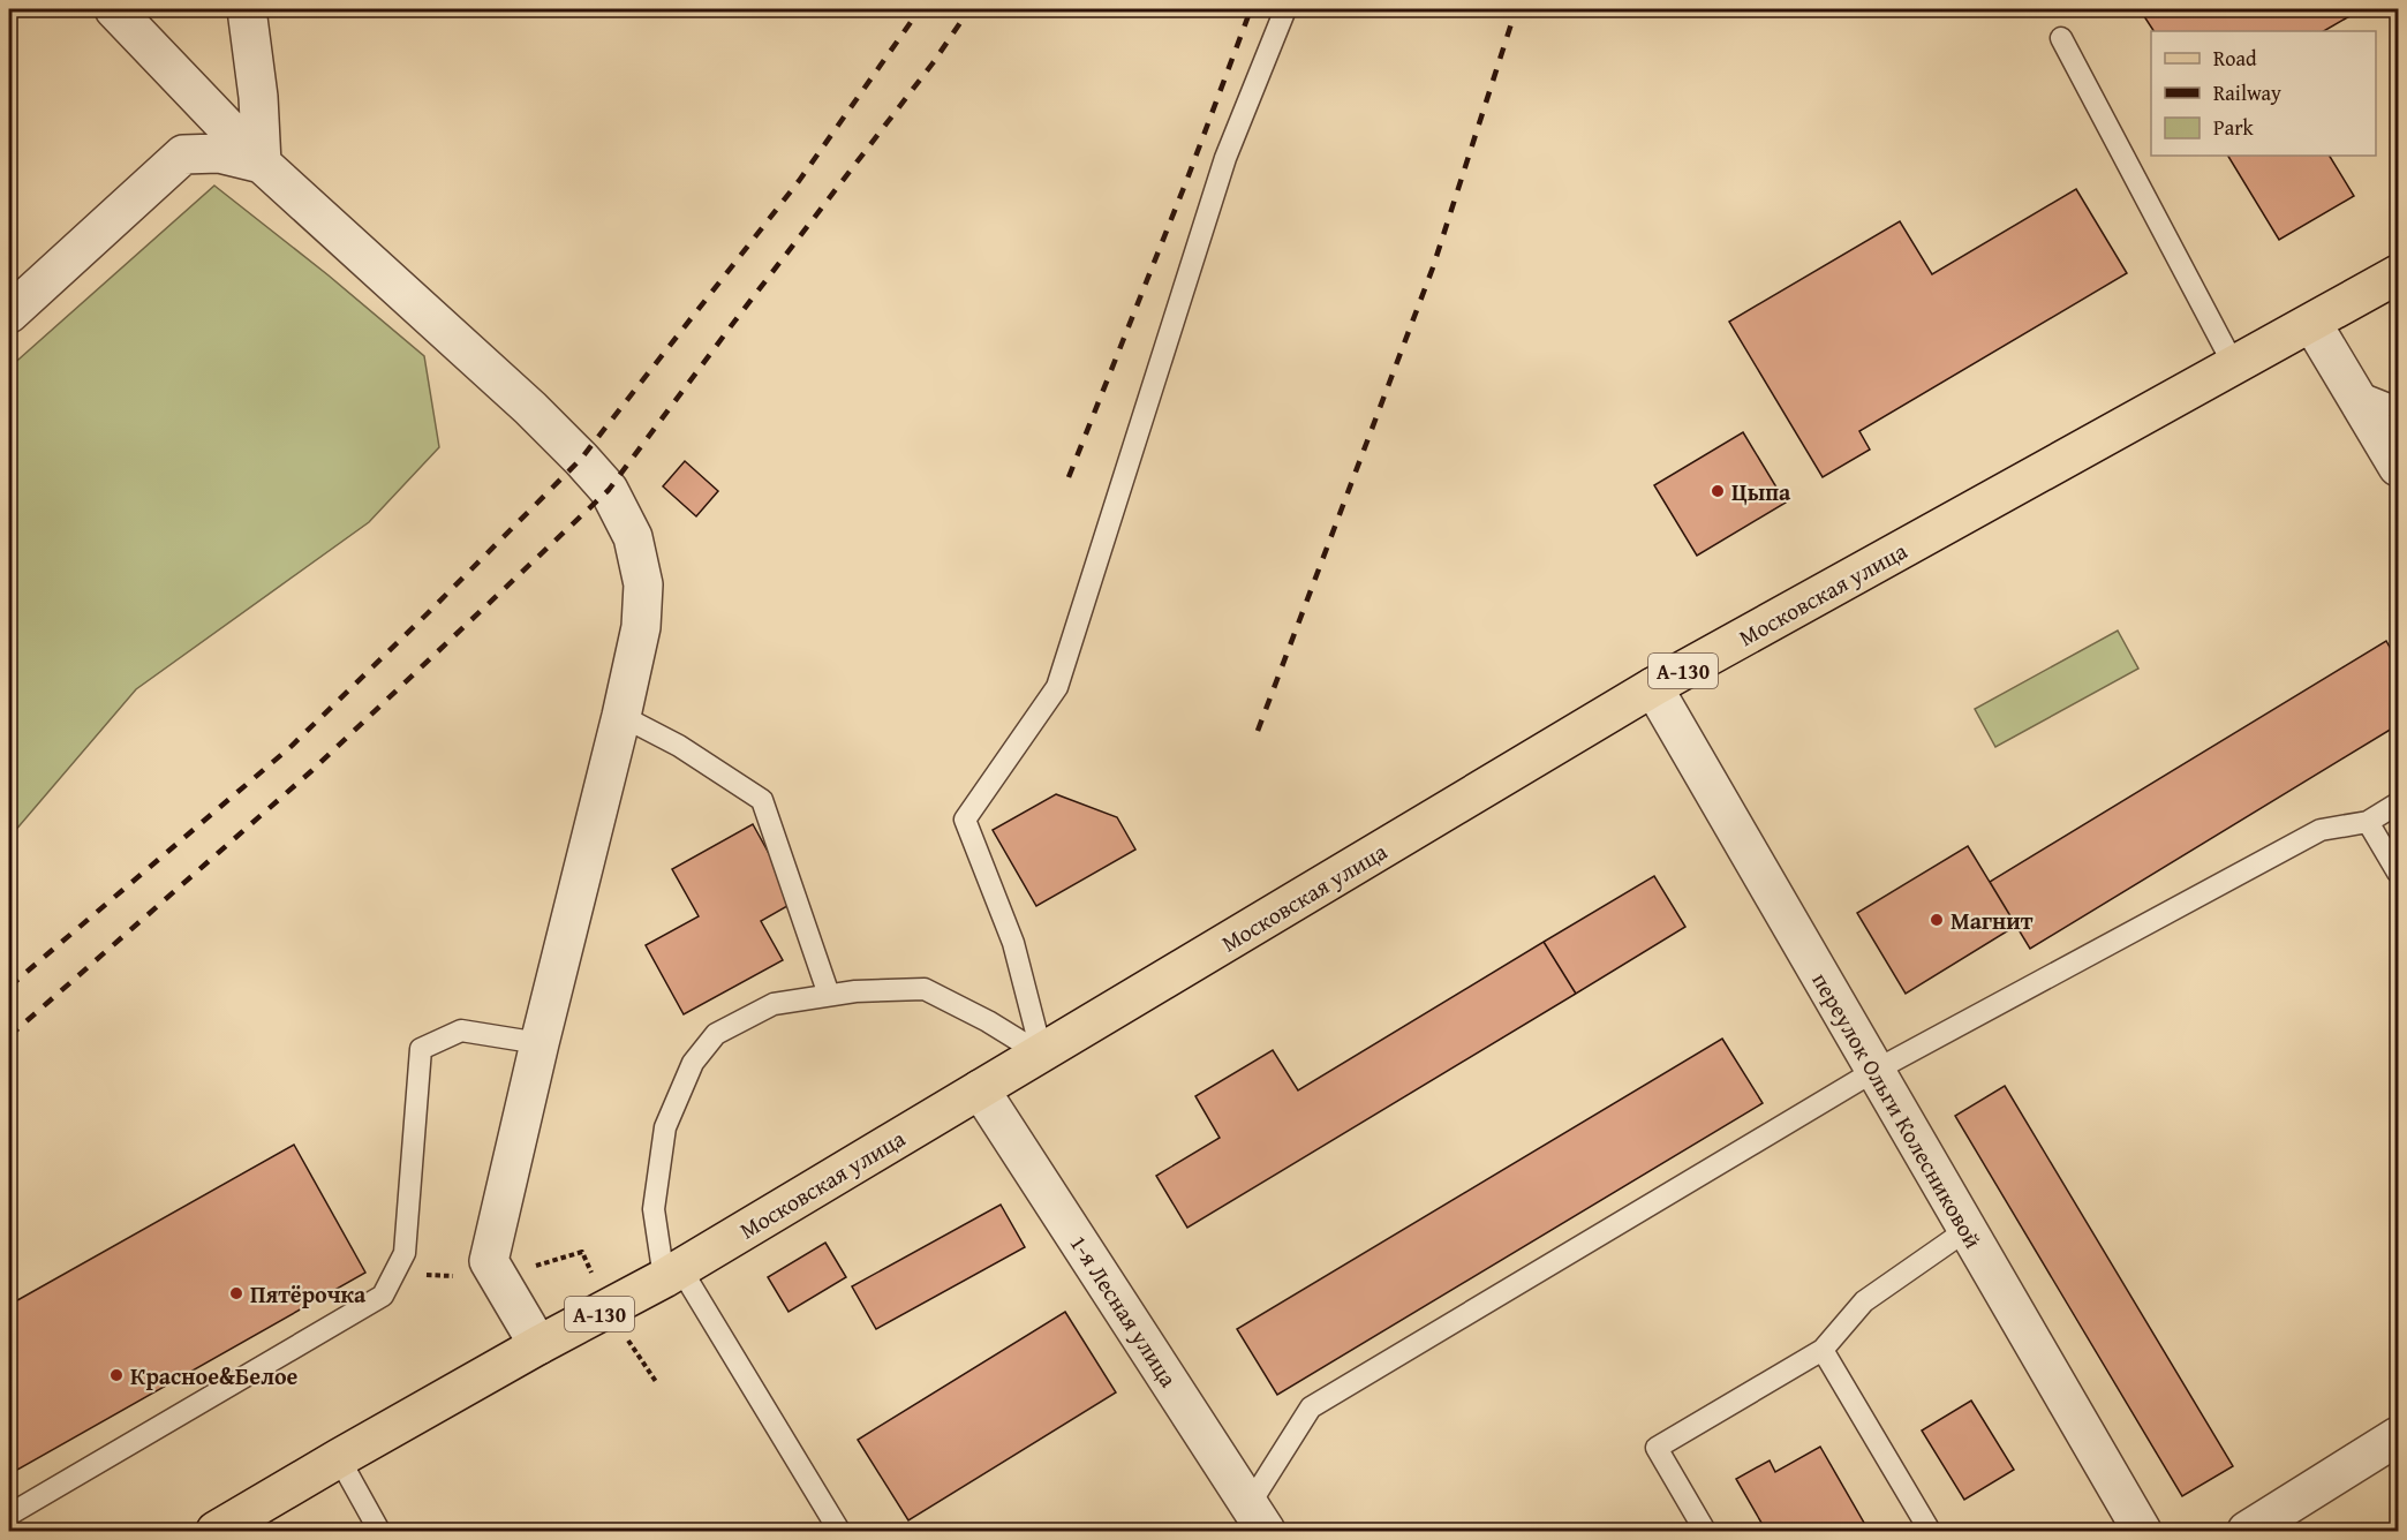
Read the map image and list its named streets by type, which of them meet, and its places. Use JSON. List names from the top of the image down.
{
  "streets": {
    "main road": ["Московская улица", "А-130"],
    "street": ["переулок Ольги Колесниковой", "1-я Лесная улица"]
  },
  "crossings": [
    ["Московская улица", "переулок Ольги Колесниковой"],
    ["Московская улица", "1-я Лесная улица"]
  ],
  "places": [
    "Цыпа",
    "Магнит",
    "Пятёрочка",
    "Красное&Белое"
  ],
  "legend": ["Road", "Railway", "Park"]
}
